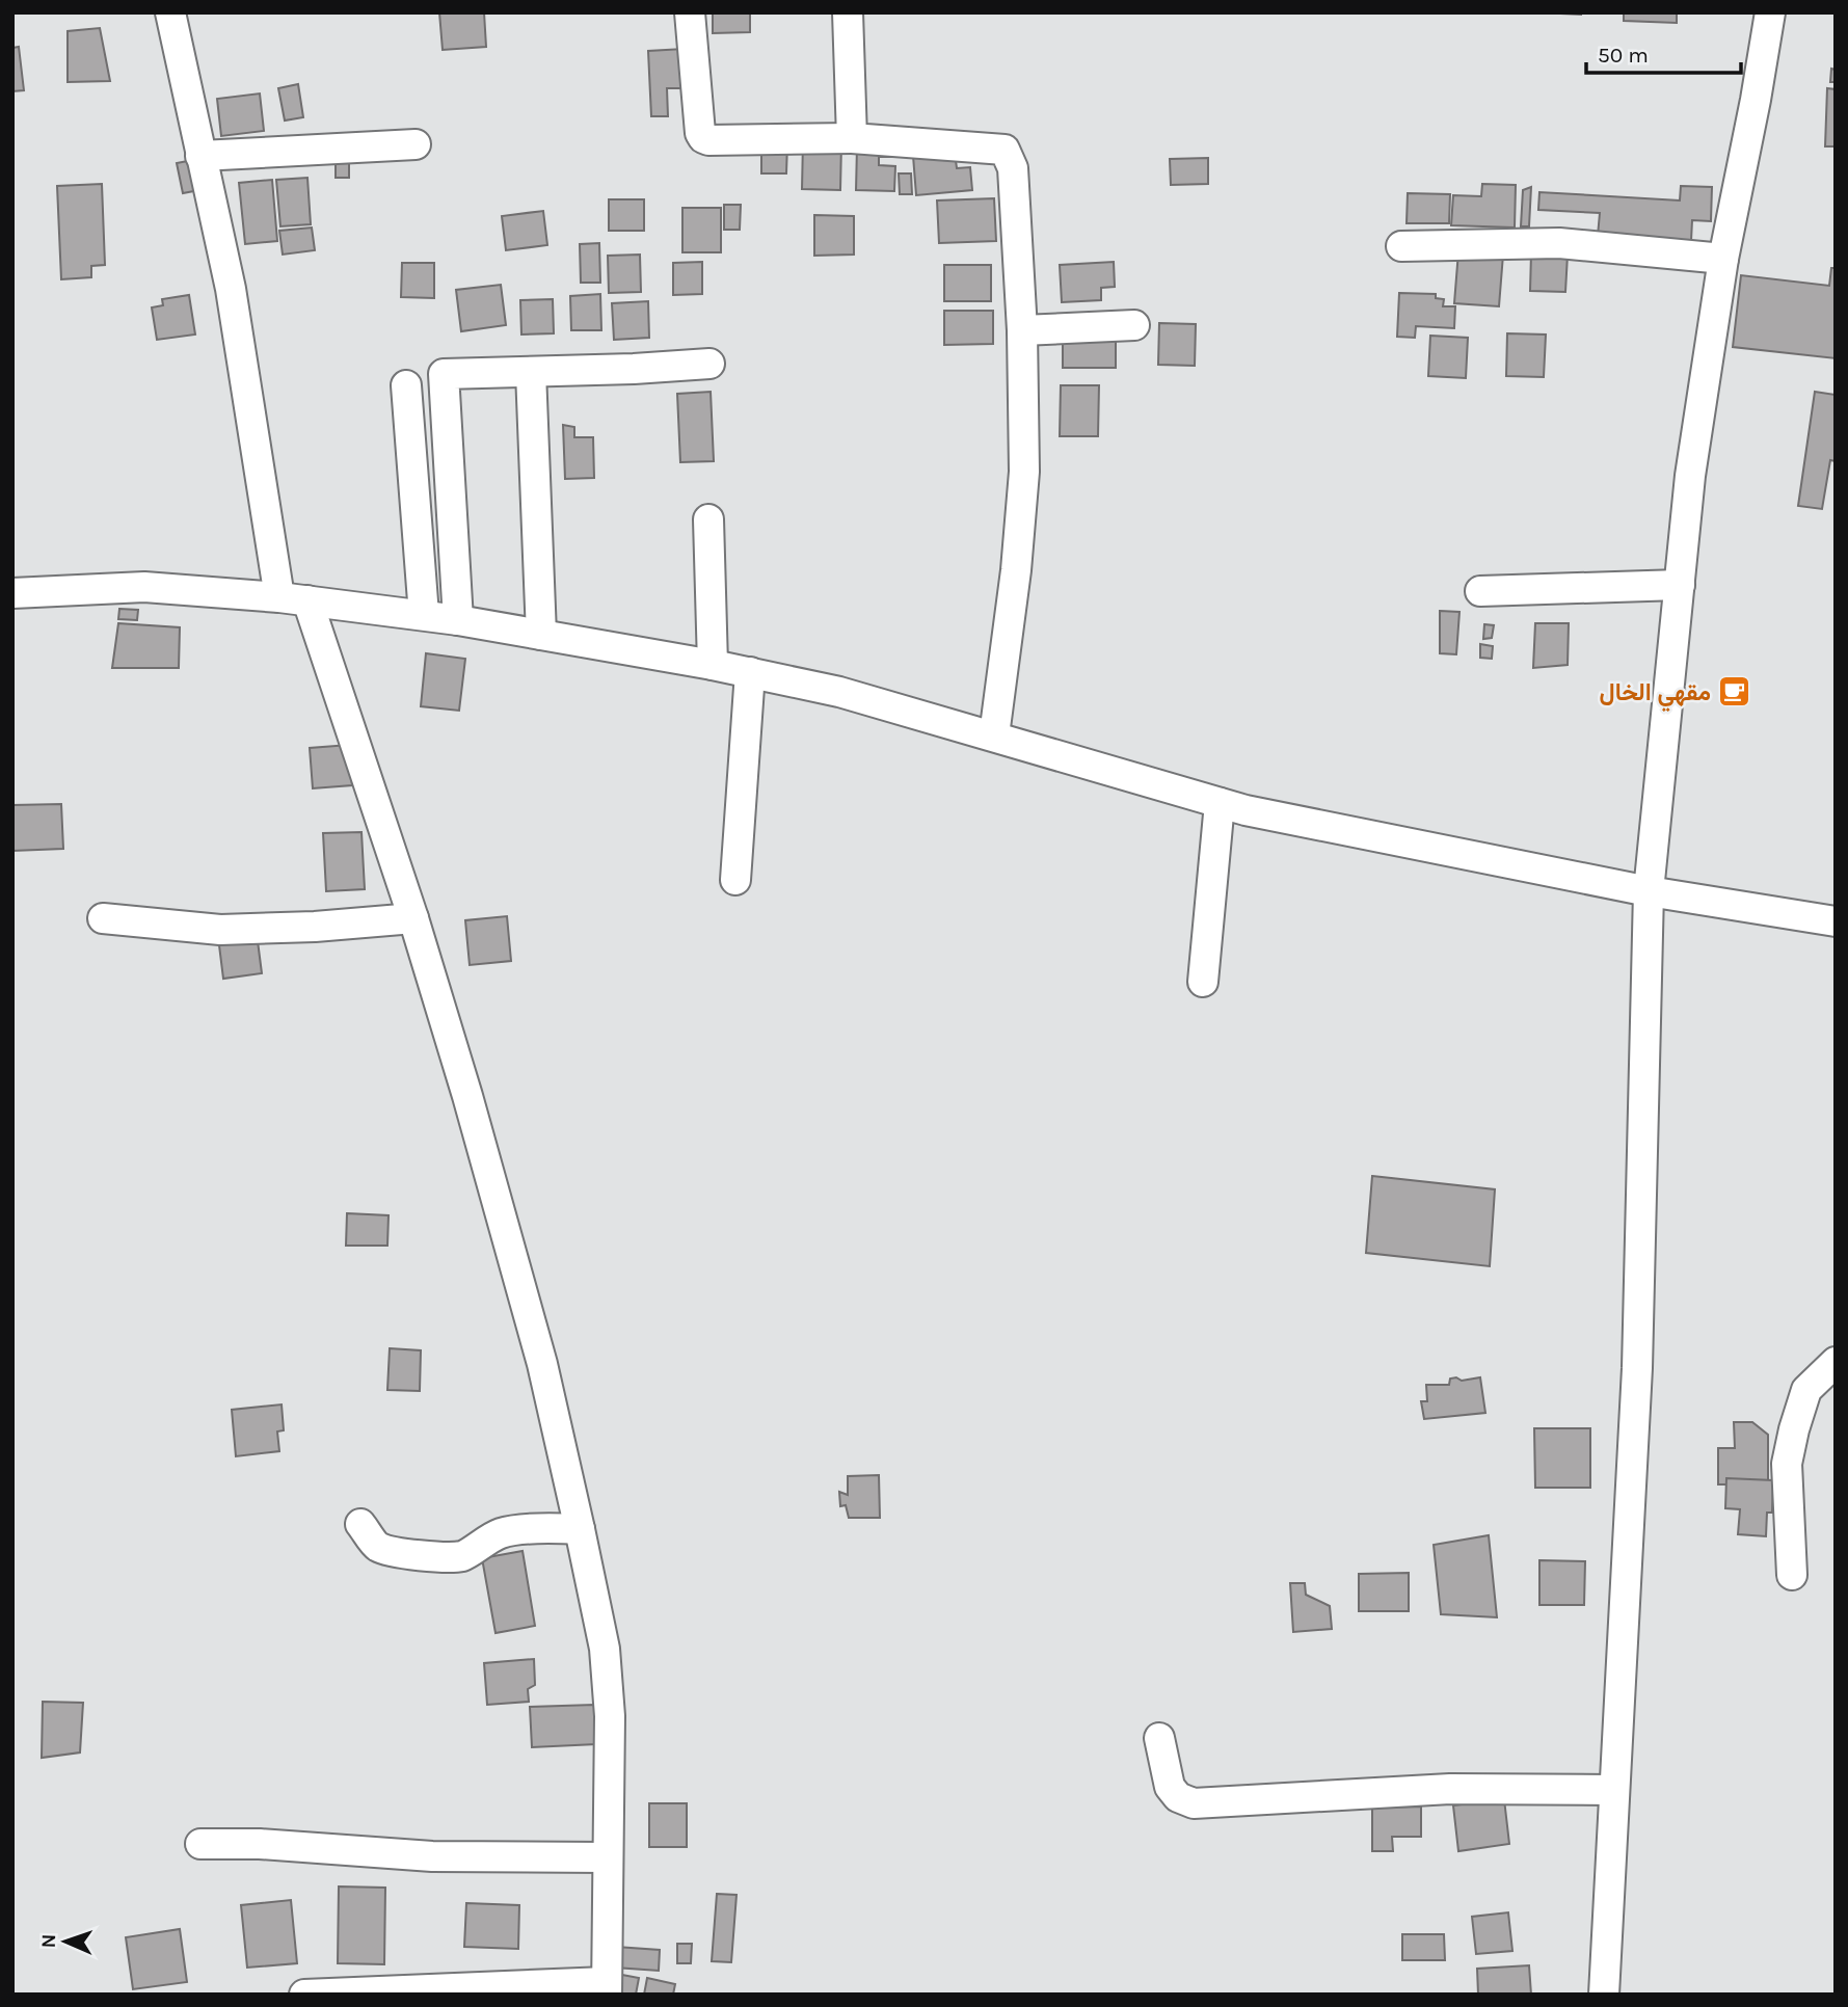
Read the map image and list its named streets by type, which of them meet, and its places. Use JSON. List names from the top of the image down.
{
  "places": {
    "cafe": ["مقهي الخال"]
  },
  "scale_bar": "50 m",
  "north": "left"
}
